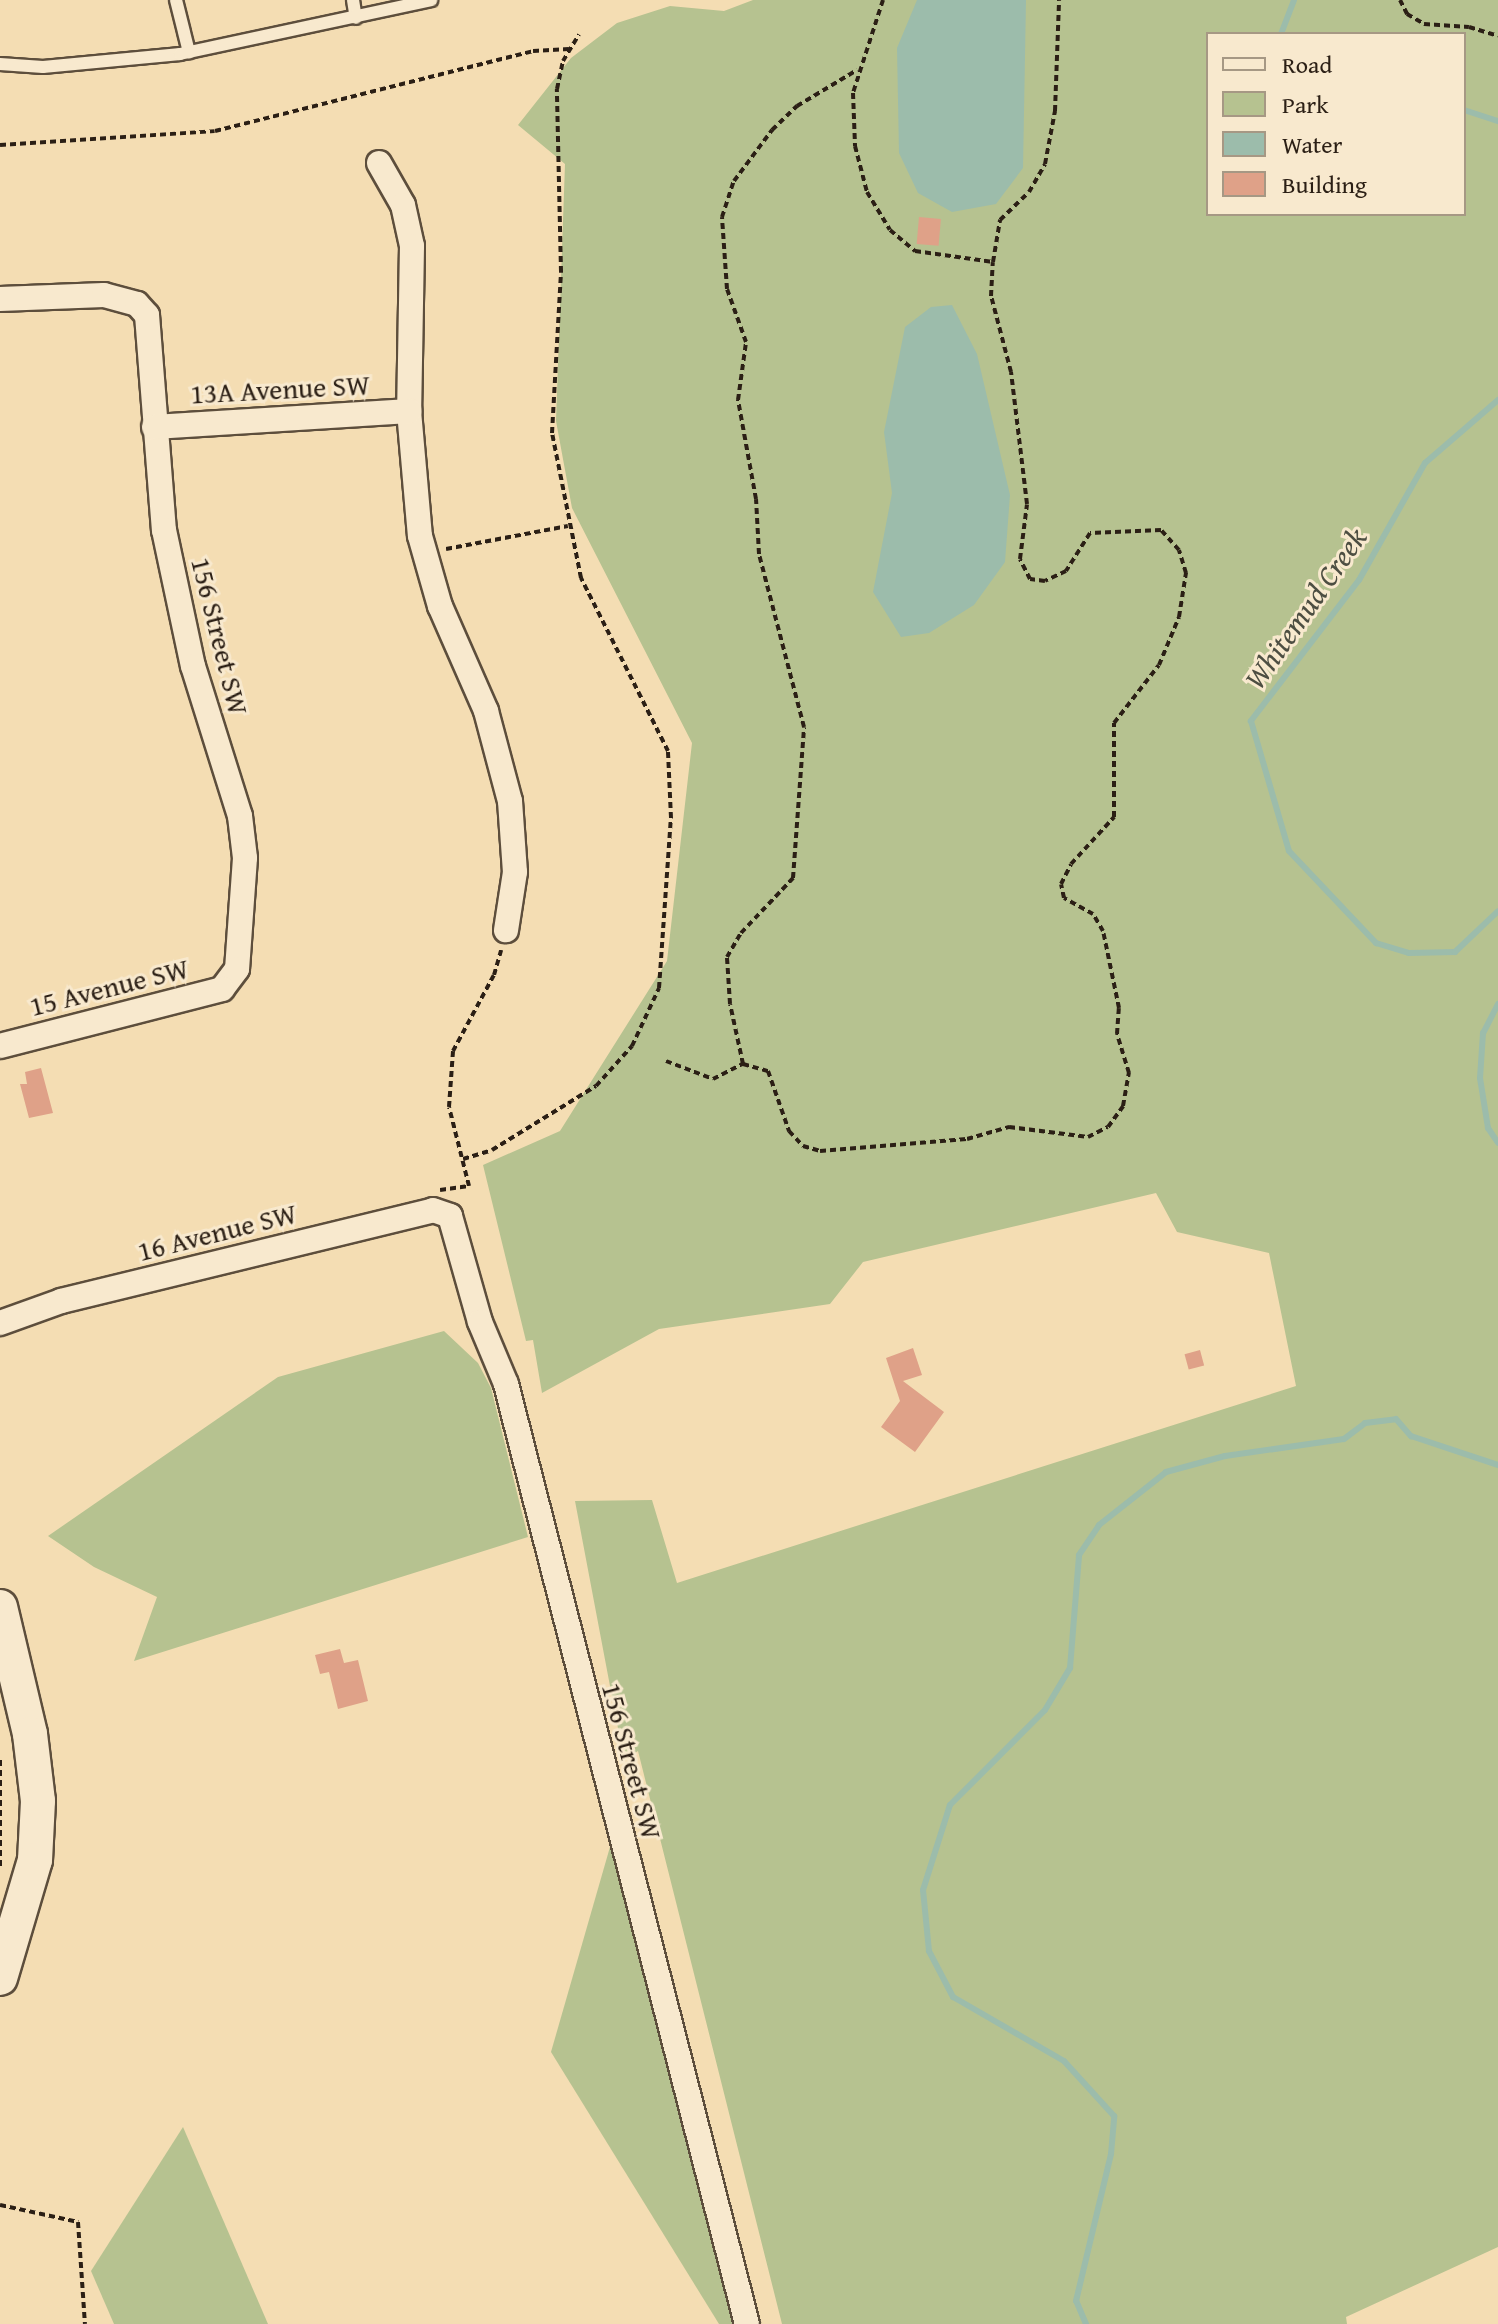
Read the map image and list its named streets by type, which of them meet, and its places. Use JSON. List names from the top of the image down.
{
  "streets": {
    "street": [
      "13A Avenue SW",
      "156 Street SW",
      "15 Avenue SW",
      "16 Avenue SW"
    ]
  },
  "crossings": [
    ["13A Avenue SW", "156 Street SW"],
    ["156 Street SW", "15 Avenue SW"],
    ["156 Street SW", "16 Avenue SW"]
  ],
  "water": ["Whitemud Creek"],
  "legend": [
    "Road",
    "Park",
    "Water",
    "Building"
  ]
}
